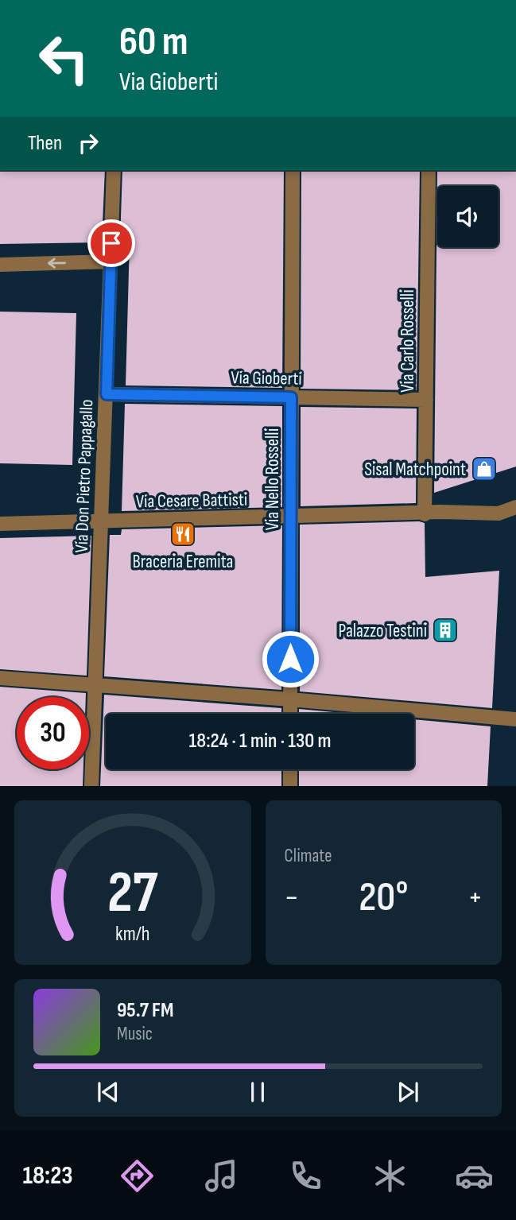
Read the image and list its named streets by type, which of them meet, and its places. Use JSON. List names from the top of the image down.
{
  "streets": {
    "street": [
      "Via Carlo Rosselli",
      "Via Gioberti",
      "Via Don Pietro Pappagallo",
      "Via Nello Rosselli",
      "Via Cesare Battisti"
    ]
  },
  "crossings": [
    ["Via Carlo Rosselli", "Via Gioberti"],
    ["Via Carlo Rosselli", "Via Cesare Battisti"],
    ["Via Gioberti", "Via Don Pietro Pappagallo"],
    ["Via Gioberti", "Via Nello Rosselli"],
    ["Via Don Pietro Pappagallo", "Via Cesare Battisti"],
    ["Via Nello Rosselli", "Via Cesare Battisti"]
  ],
  "places": {
    "shop": ["Sisal Matchpoint"],
    "restaurant": ["Braceria Eremita"],
    "building": ["Palazzo Testini"]
  },
  "page": {
    "turn": ["60 m", "Via Gioberti"],
    "then": "Then",
    "limit": "30",
    "trip": "18:24 · 1 min · 130 m",
    "tile": "Climate",
    "heat": ["−", "20°", "+"],
    "song": ["95.7 FM", "Music"],
    "tabs": "18:23",
    "gauge": ["27", "km/h"]
  }
}
